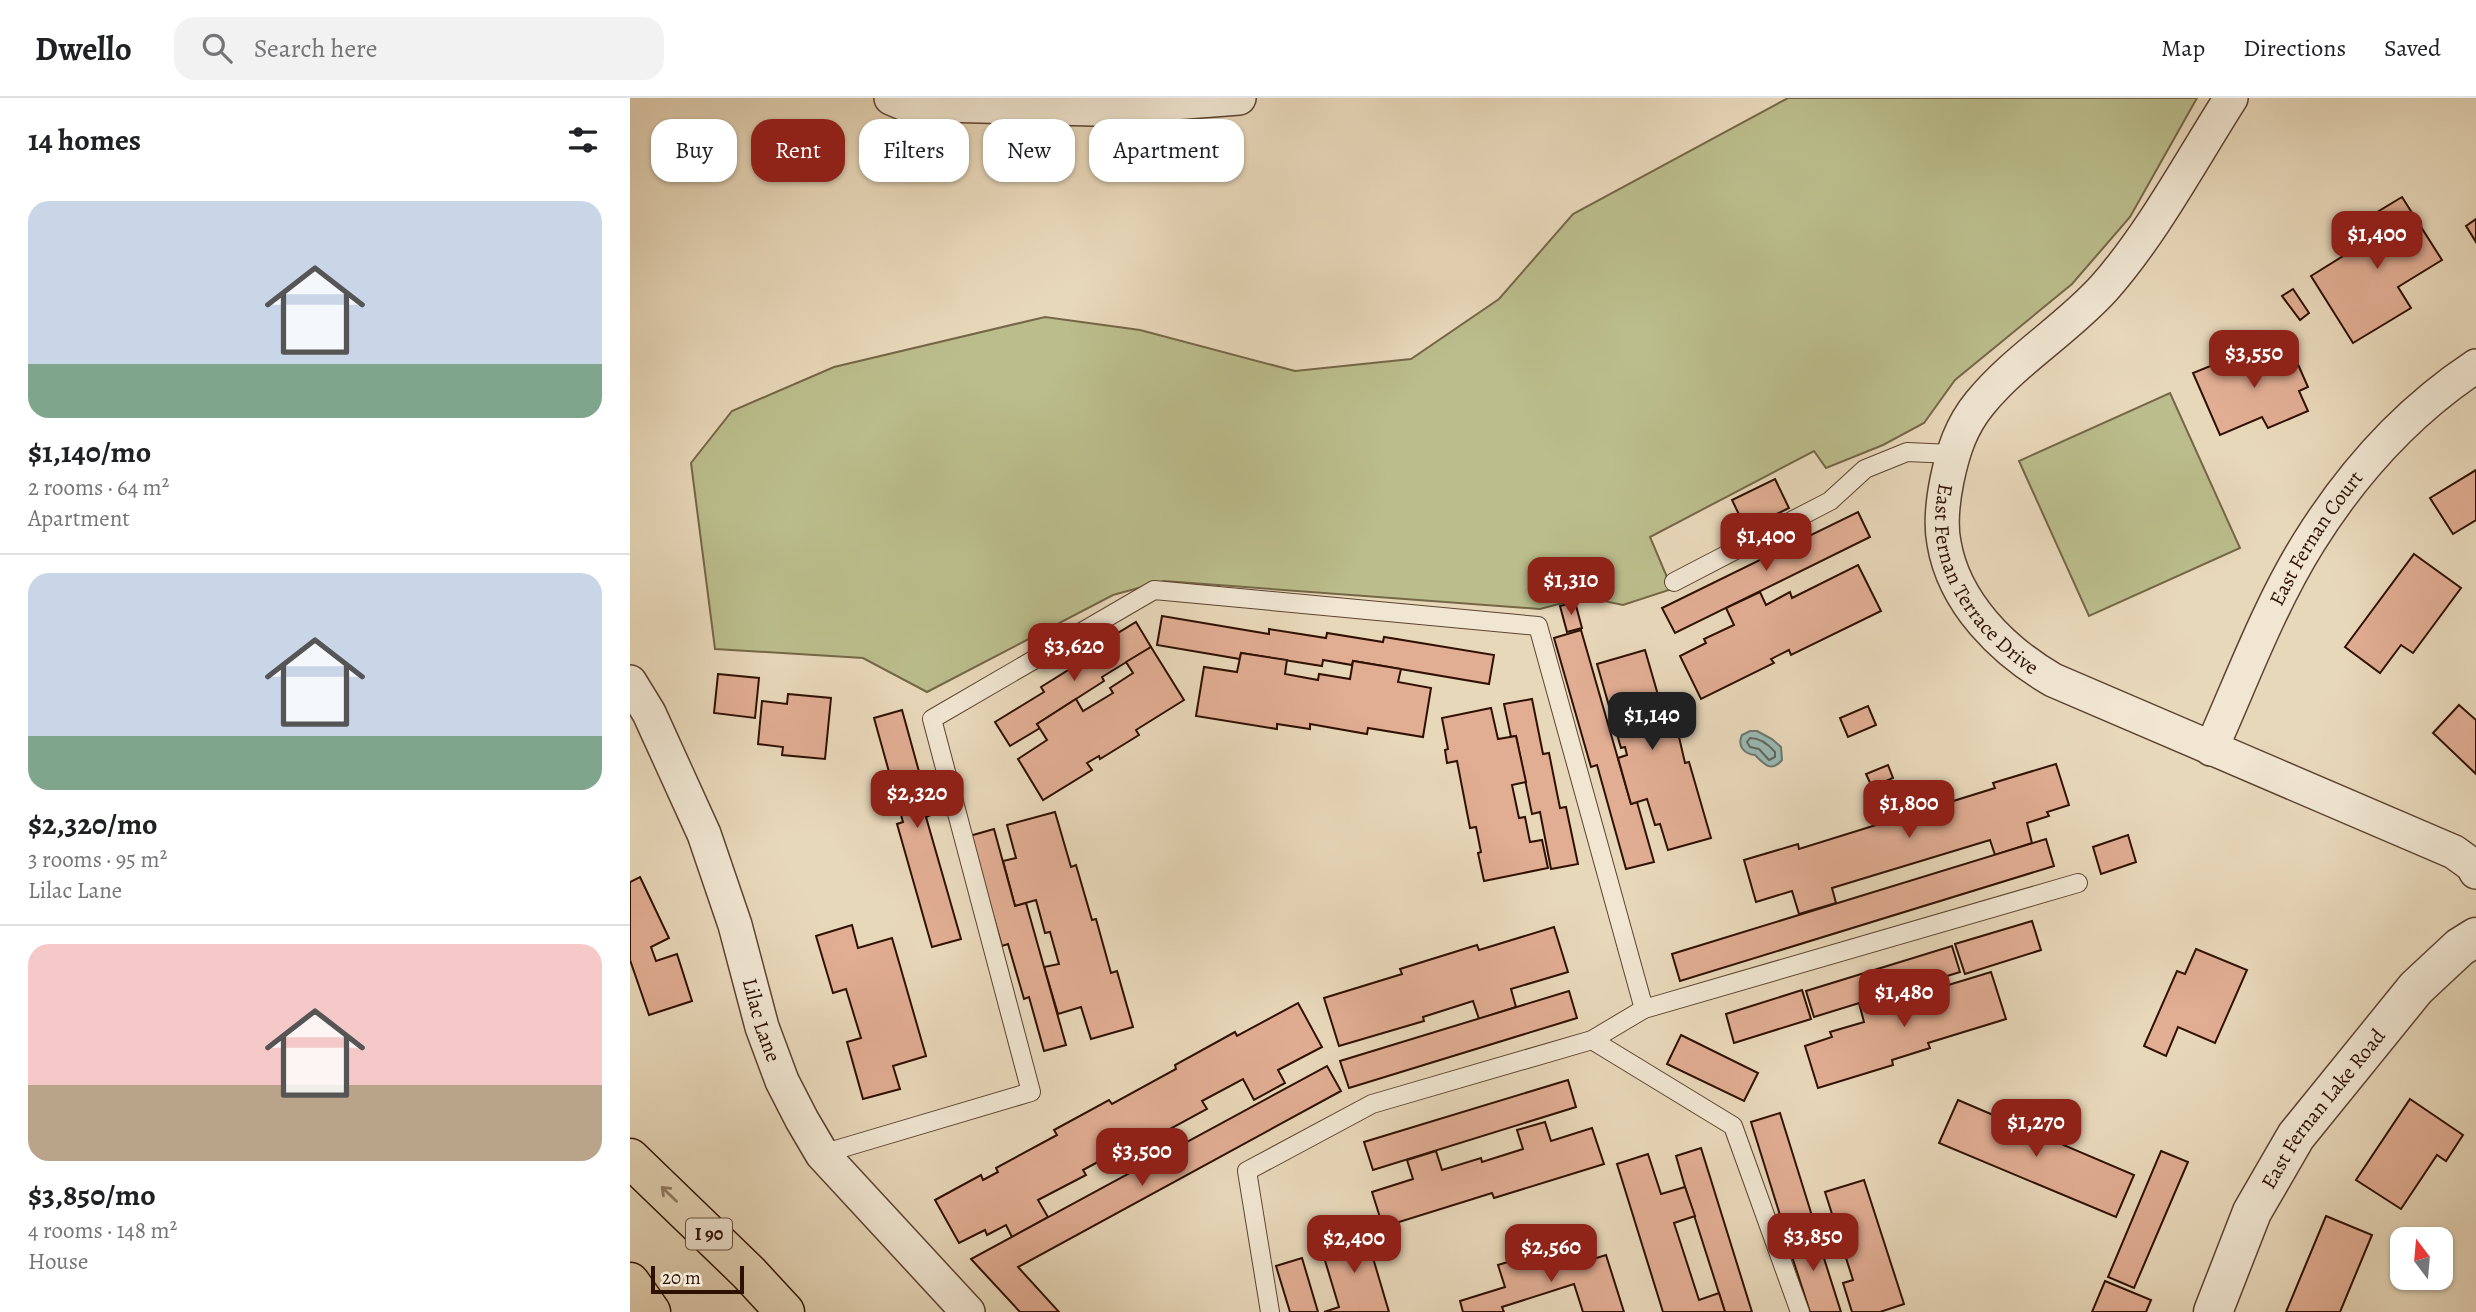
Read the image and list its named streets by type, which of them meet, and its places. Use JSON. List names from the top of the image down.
{
  "streets": {
    "highway": ["I 90"],
    "street": [
      "East Fernan Court",
      "East Fernan Terrace Drive",
      "Lilac Lane",
      "East Fernan Lake Road"
    ]
  },
  "crossings": [
    ["East Fernan Court", "East Fernan Terrace Drive"]
  ],
  "scale_bar": "20 m",
  "north": "top",
  "page": {
    "header": "Dwello",
    "search": "Search here",
    "nav": ["Map", "Directions", "Saved"],
    "heading": "14 homes",
    "chip": [
      "Buy",
      "Rent",
      "Filters",
      "New",
      "Apartment"
    ],
    "list": [
      {
        "name": "$1,140/mo",
        "note": "2 rooms · 64 m² · Apartment"
      },
      {
        "name": "$2,320/mo",
        "note": "3 rooms · 95 m² · Lilac Lane"
      },
      {
        "name": "$3,850/mo",
        "note": "4 rooms · 148 m² · House"
      }
    ],
    "price": [
      "$1,400",
      "$3,550",
      "$1,400",
      "$1,310",
      "$3,620",
      "$1,140",
      "$2,320",
      "$1,800",
      "$1,480",
      "$1,270",
      "$3,500",
      "$3,850",
      "$2,400",
      "$2,560"
    ],
    "scale": "20 m"
  }
}
